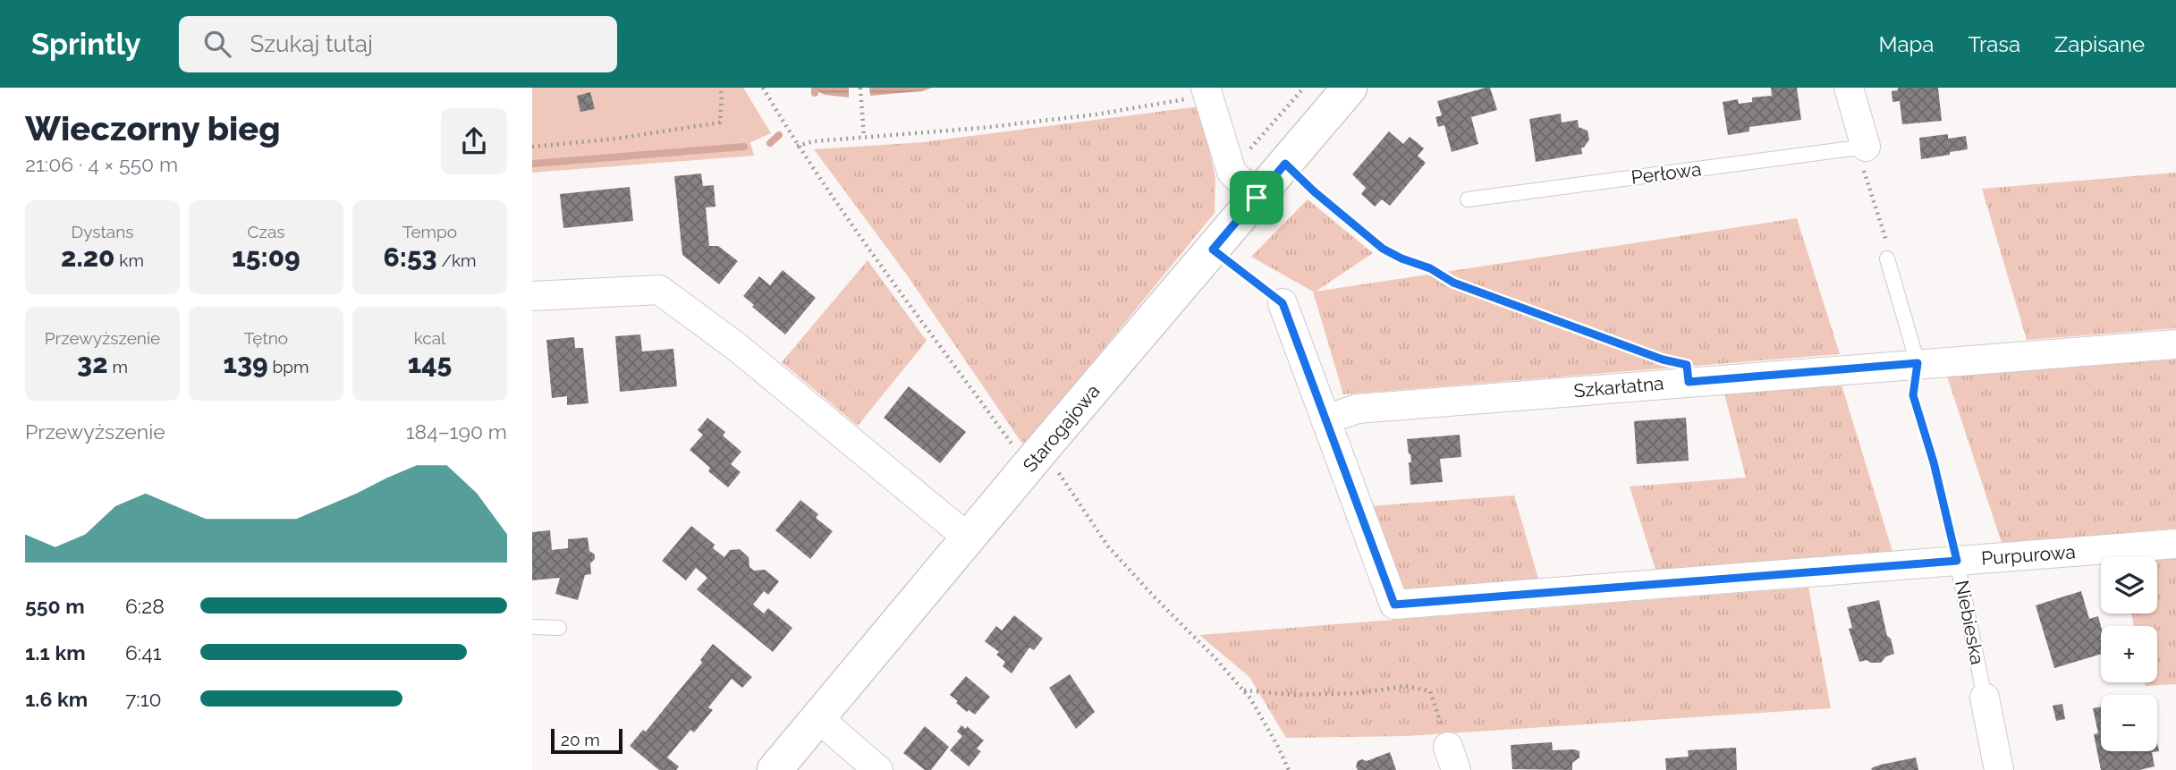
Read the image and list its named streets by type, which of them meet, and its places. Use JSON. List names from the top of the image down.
{
  "streets": {
    "street": [
      "Szkarłatna",
      "Starogajowa",
      "Purpurowa",
      "Niebieska"
    ],
    "lane": ["Perłowa"]
  },
  "crossings": [
    ["Szkarłatna", "Purpurowa"],
    ["Szkarłatna", "Niebieska"],
    ["Purpurowa", "Niebieska"]
  ],
  "scale_bar": "20 m",
  "page": {
    "header": "Sprintly",
    "search": "Szukaj tutaj",
    "nav": ["Mapa", "Trasa", "Zapisane"],
    "heading": ["Wieczorny bieg", "21:06 · 4 × 550 m"],
    "stats": [
      ["Dystans", "2.20 km"],
      ["Czas", "15:09"],
      ["Tempo", "6:53 /km"],
      ["Przewyższenie", "32 m"],
      ["Tętno", "139 bpm"],
      ["kcal", "145"]
    ],
    "chart": ["Przewyższenie", "184–190 m"],
    "map_buttons": ["+", "−"],
    "list": [
      {
        "name": "550 m",
        "note": "6:28"
      },
      {
        "name": "1.1 km",
        "note": "6:41"
      },
      {
        "name": "1.6 km",
        "note": "7:10"
      }
    ],
    "scale": "20 m"
  }
}
